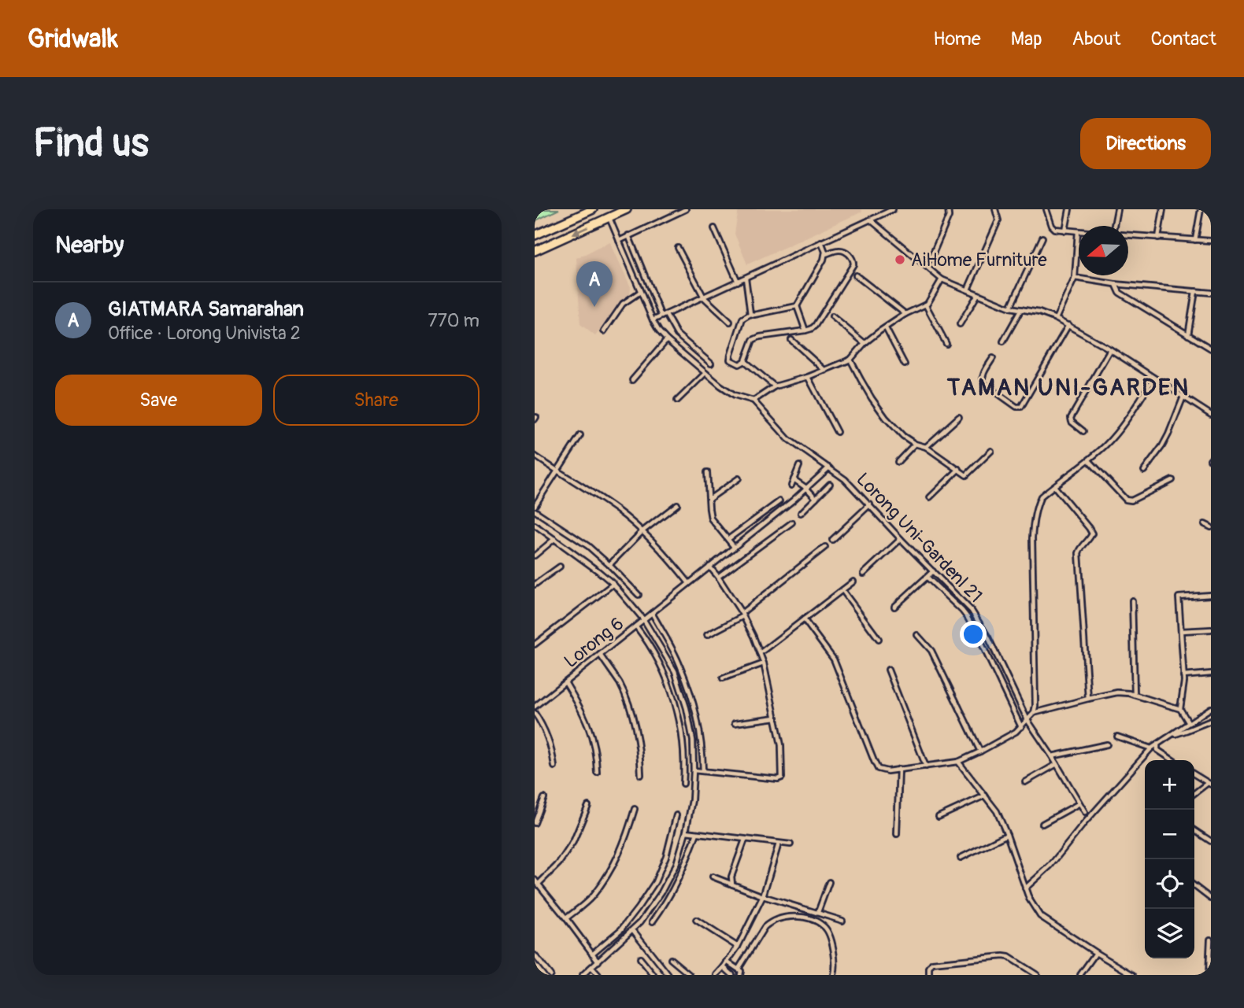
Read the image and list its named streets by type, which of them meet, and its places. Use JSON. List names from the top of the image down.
{
  "streets": {
    "street": ["Lorong Uni-Gardenl 21", "Lorong 6"]
  },
  "crossings": [
    ["Lorong Uni-Gardenl 21", "Lorong 6"]
  ],
  "districts": ["TAMAN UNI-GARDEN"],
  "places": ["AiHome Furniture"],
  "north": "left",
  "page": {
    "header": "Gridwalk",
    "nav": [
      "Home",
      "Map",
      "About",
      "Contact"
    ],
    "buttons": [
      "Directions",
      ["Save", "Share"]
    ],
    "title": "Find us",
    "heading": "Nearby",
    "pins": "A",
    "list": [
      {
        "mark": "A",
        "name": "GIATMARA Samarahan",
        "note": "Office · Lorong Univista 2",
        "value": "770 m"
      }
    ],
    "map_buttons": ["+", "−"]
  }
}
